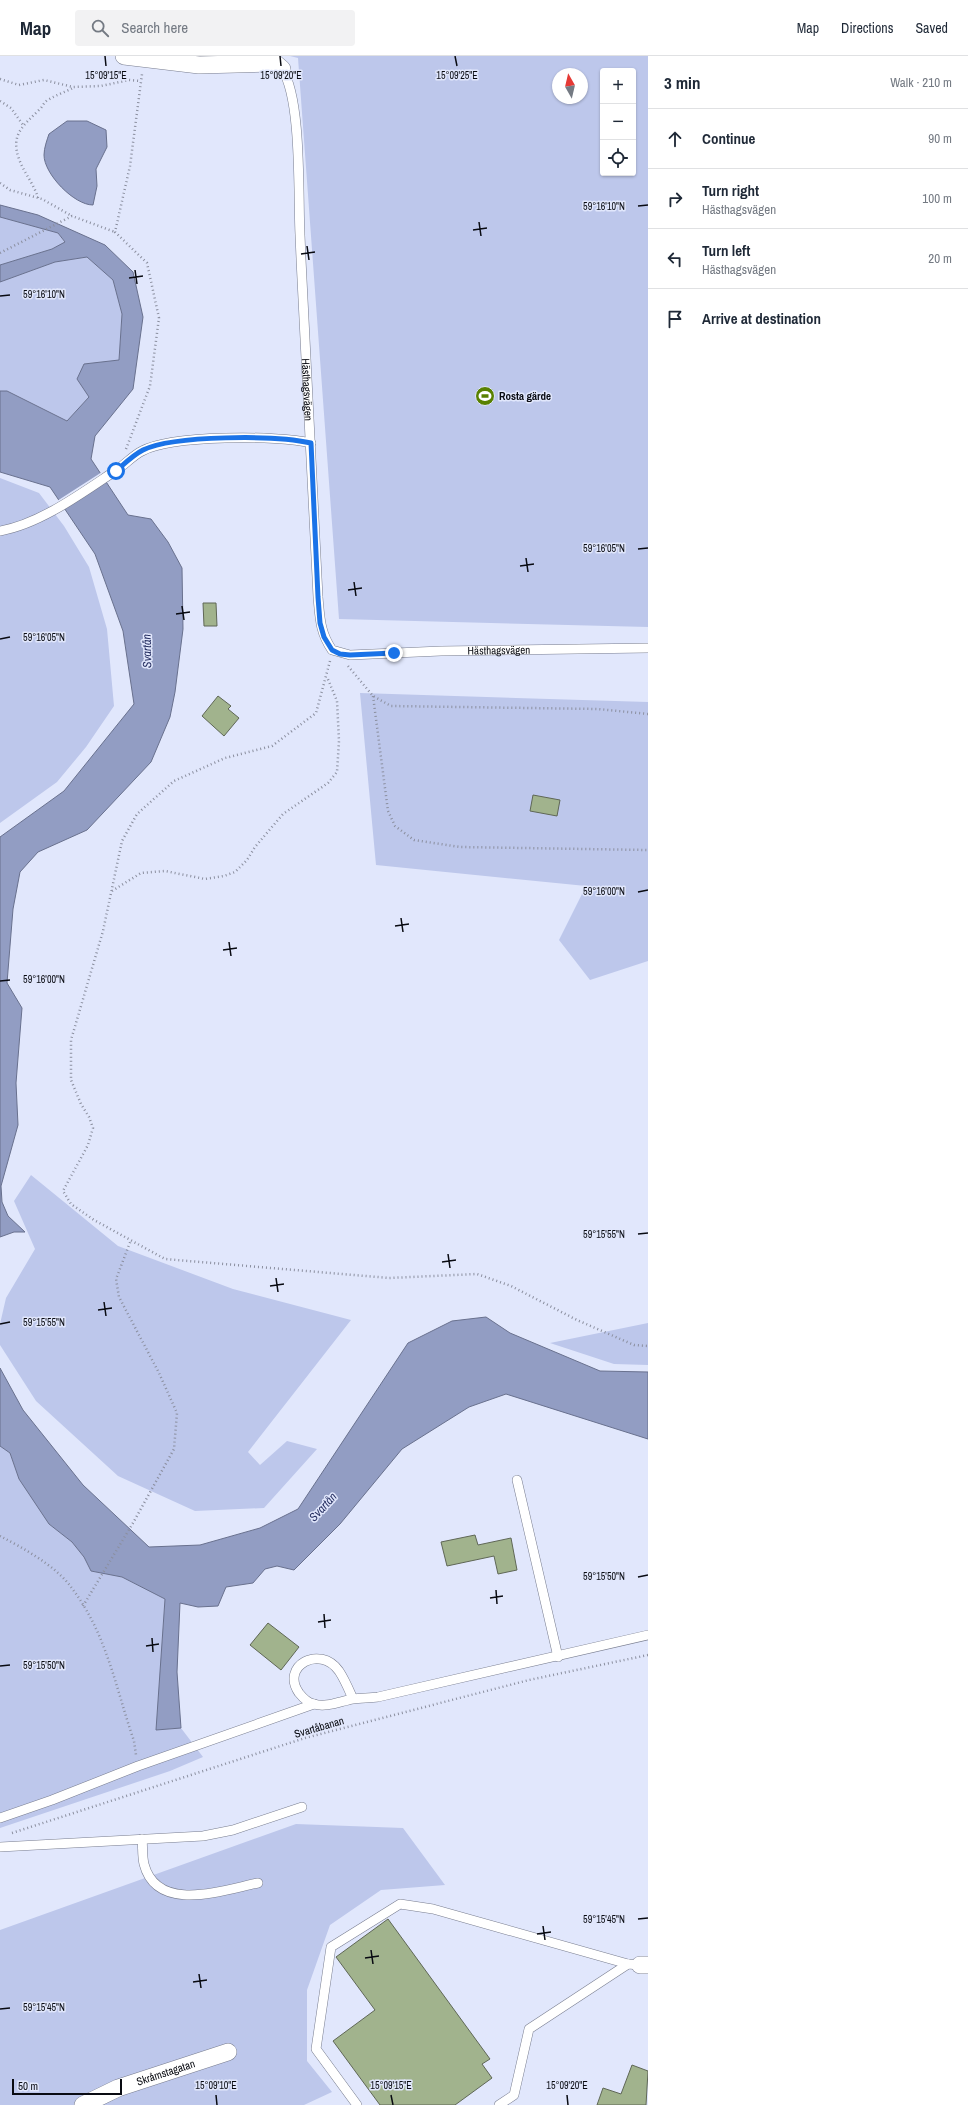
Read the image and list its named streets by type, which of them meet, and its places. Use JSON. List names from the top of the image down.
{
  "streets": {
    "street": ["Hästhagsvägen", "Skråmstagatan"],
    "path": ["Svartåbanan"]
  },
  "water": ["Svartån"],
  "places": {
    "sports": ["Rosta gärde"]
  },
  "scale_bar": "50 m",
  "north": "top",
  "page": {
    "header": "Map",
    "search": "Search here",
    "nav": ["Map", "Directions", "Saved"],
    "heading": ["3 min", "Walk · 210 m"],
    "map_buttons": ["+", "−"],
    "list": [
      ["Continue", "90 m"],
      ["Turn right", "Hästhagsvägen", "100 m"],
      ["Turn left", "Hästhagsvägen", "20 m"],
      "Arrive at destination"
    ],
    "scale": "50 m"
  },
  "coordinates": [
    "15°09'15\"E",
    "15°09'20\"E",
    "15°09'25\"E",
    "59°16'10\"N",
    "59°16'05\"N",
    "59°16'00\"N",
    "59°15'55\"N",
    "59°15'50\"N",
    "59°15'45\"N",
    "15°09'10\"E"
  ]
}
